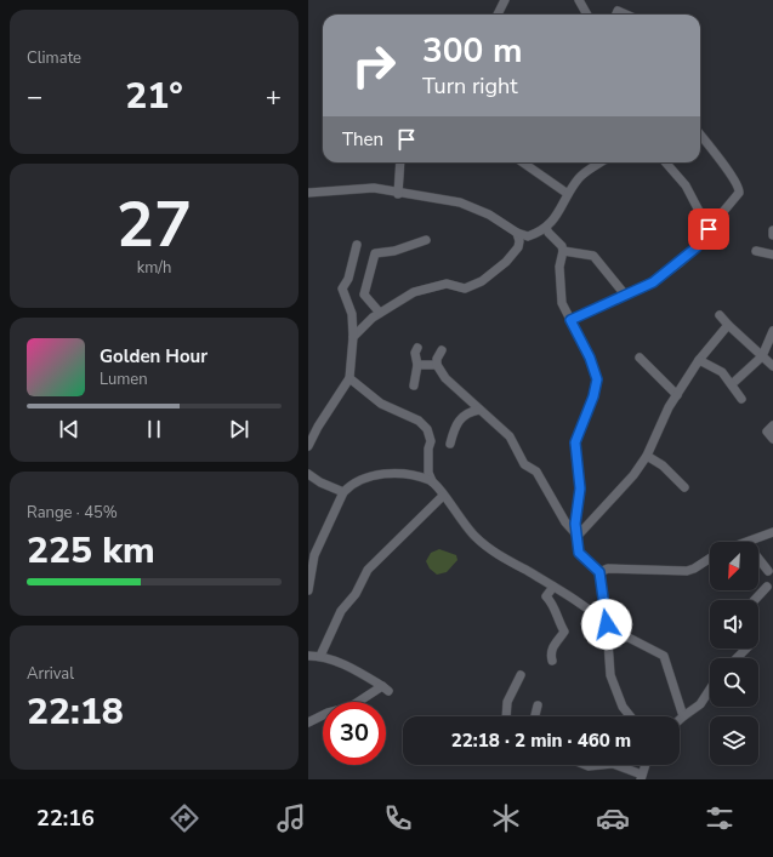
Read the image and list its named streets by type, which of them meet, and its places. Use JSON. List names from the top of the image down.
{
  "north": "bottom left",
  "page": {
    "tile": [
      "Climate",
      ["27", "km/h"],
      ["Range · 45%", "225 km"],
      ["Arrival", "22:18"]
    ],
    "turn": ["300 m", "Turn right"],
    "heat": ["−", "21°", "+"],
    "then": "Then",
    "song": ["Golden Hour", "Lumen"],
    "limit": "30",
    "trip": "22:18 · 2 min · 460 m",
    "tabs": "22:16"
  }
}
